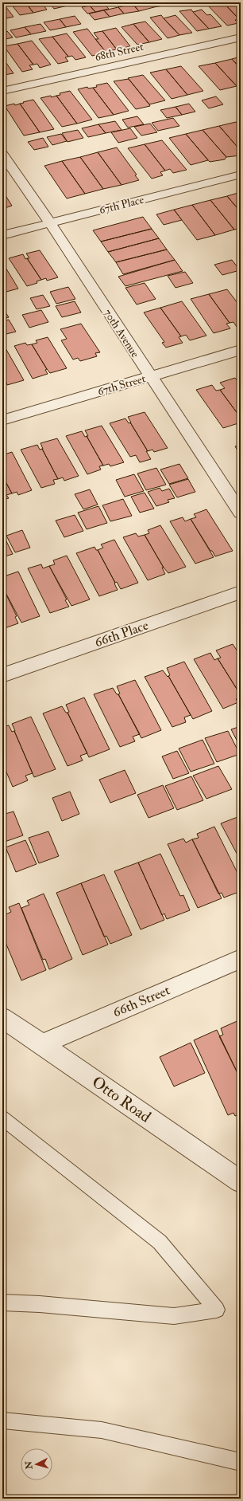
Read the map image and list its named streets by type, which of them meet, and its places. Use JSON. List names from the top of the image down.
{
  "streets": {
    "street": [
      "68th Street",
      "67th Place",
      "70th Avenue",
      "67th Street",
      "66th Place",
      "66th Street",
      "Otto Road"
    ]
  },
  "crossings": [
    ["67th Place", "70th Avenue"],
    ["70th Avenue", "67th Street"],
    ["66th Street", "Otto Road"]
  ],
  "north": "left"
}
